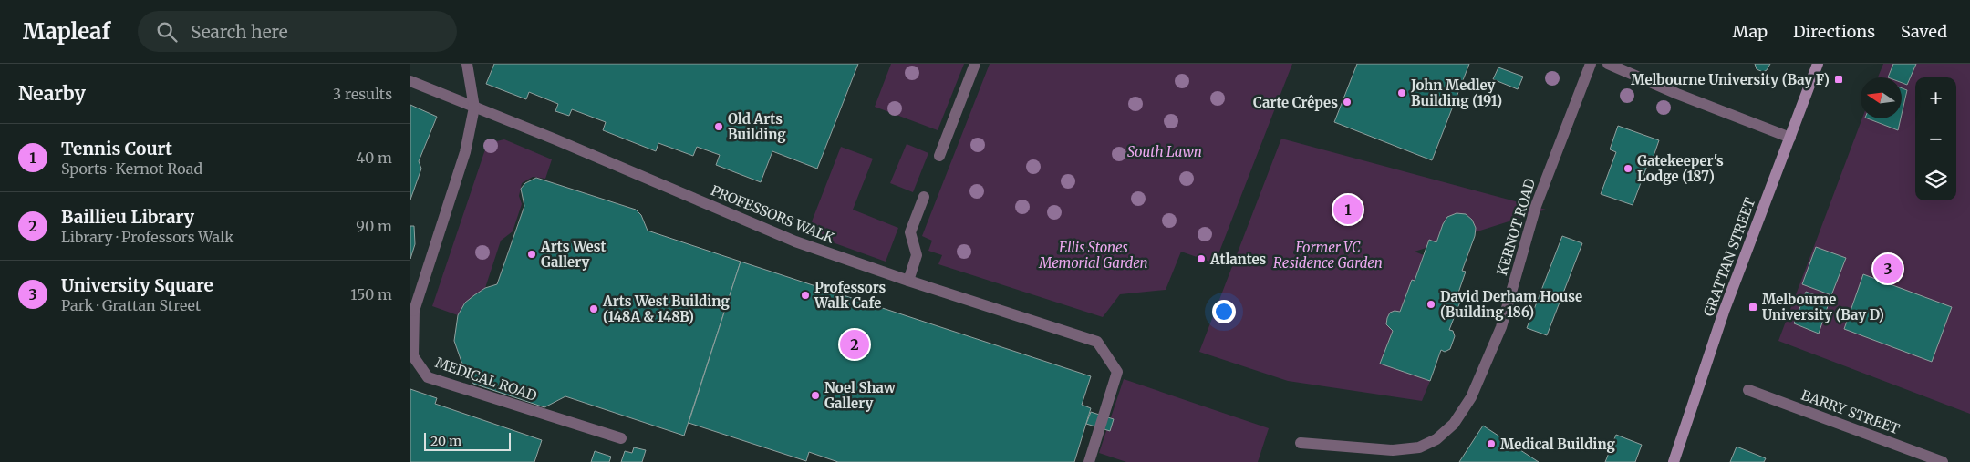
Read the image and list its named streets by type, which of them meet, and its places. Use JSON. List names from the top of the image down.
{
  "streets": {
    "street": [
      "PROFESSORS WALK",
      "KERNOT ROAD",
      "GRATTAN STREET",
      "MEDICAL ROAD",
      "BARRY STREET"
    ]
  },
  "crossings": [
    ["PROFESSORS WALK", "MEDICAL ROAD"]
  ],
  "parks": ["South Lawn", "Ellis Stones Memorial Garden", "Former VC Residence Garden"],
  "places": {
    "transit": ["Melbourne University (Bay F)", "Melbourne University (Bay D)"],
    "other": [
      "John Medley Building (191)",
      "Carte Crêpes",
      "Old Arts Building",
      "Gatekeeper's Lodge (187)",
      "Arts West Gallery",
      "Atlantes",
      "Professors Walk Cafe",
      "David Derham House (Building 186)",
      "Arts West Building (148A & 148B)",
      "Noel Shaw Gallery",
      "Medical Building"
    ]
  },
  "scale_bar": "20 m",
  "north": "left",
  "page": {
    "header": "Mapleaf",
    "search": "Search here",
    "nav": ["Map", "Directions", "Saved"],
    "heading": ["Nearby", "3 results"],
    "map_buttons": ["+", "−"],
    "list": [
      {
        "mark": "1",
        "name": "Tennis Court",
        "note": "Sports · Kernot Road",
        "value": "40 m"
      },
      {
        "mark": "2",
        "name": "Baillieu Library",
        "note": "Library · Professors Walk",
        "value": "90 m"
      },
      {
        "mark": "3",
        "name": "University Square",
        "note": "Park · Grattan Street",
        "value": "150 m"
      }
    ],
    "pins": ["1", "3", "2"],
    "scale": "20 m"
  }
}
